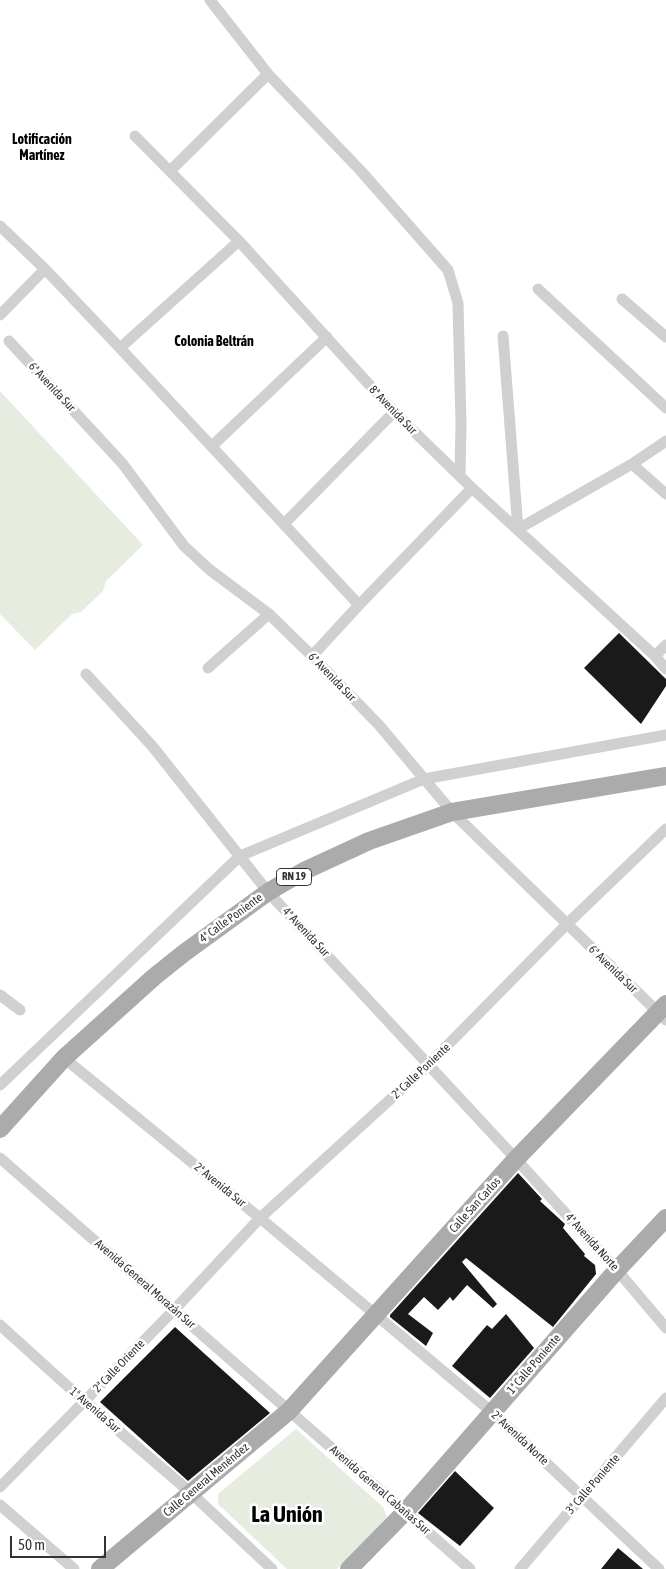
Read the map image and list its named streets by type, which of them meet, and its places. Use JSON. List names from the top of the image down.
{
  "streets": {
    "main road": [
      "RN 19",
      "4ª Calle Poniente",
      "Calle San Carlos",
      "1ª Calle Poniente",
      "Calle General Menéndez"
    ],
    "street": [
      "6ª Avenida Sur",
      "8ª Avenida Sur",
      "4ª Avenida Sur",
      "2ª Calle Poniente",
      "2ª Avenida Sur",
      "4ª Avenida Norte",
      "Avenida General Morazán Sur",
      "2ª Calle Oriente",
      "1ª Avenida Sur",
      "2ª Avenida Norte",
      "3ª Calle Poniente",
      "Avenida General Cabañas Sur"
    ]
  },
  "crossings": [
    ["6ª Avenida Sur", "4ª Calle Poniente"],
    ["6ª Avenida Sur", "2ª Calle Poniente"],
    ["6ª Avenida Sur", "Calle San Carlos"],
    ["4ª Calle Poniente", "4ª Avenida Sur"],
    ["4ª Calle Poniente", "2ª Avenida Sur"],
    ["4ª Avenida Sur", "2ª Calle Poniente"],
    ["4ª Avenida Sur", "Calle San Carlos"],
    ["4ª Avenida Sur", "4ª Avenida Norte"],
    ["2ª Calle Poniente", "2ª Avenida Sur"],
    ["2ª Calle Poniente", "Avenida General Morazán Sur"],
    ["2ª Calle Poniente", "2ª Calle Oriente"],
    ["2ª Avenida Sur", "Calle San Carlos"],
    ["2ª Avenida Sur", "2ª Avenida Norte"],
    ["Calle San Carlos", "4ª Avenida Norte"],
    ["Calle San Carlos", "Avenida General Morazán Sur"],
    ["Calle San Carlos", "2ª Avenida Norte"],
    ["Calle San Carlos", "Calle General Menéndez"],
    ["Calle San Carlos", "Avenida General Cabañas Sur"],
    ["4ª Avenida Norte", "1ª Calle Poniente"],
    ["Avenida General Morazán Sur", "2ª Calle Oriente"],
    ["Avenida General Morazán Sur", "Calle General Menéndez"],
    ["Avenida General Morazán Sur", "Avenida General Cabañas Sur"],
    ["1ª Calle Poniente", "2ª Avenida Norte"],
    ["1ª Calle Poniente", "Avenida General Cabañas Sur"],
    ["2ª Calle Oriente", "1ª Avenida Sur"],
    ["1ª Avenida Sur", "Calle General Menéndez"],
    ["2ª Avenida Norte", "3ª Calle Poniente"],
    ["Calle General Menéndez", "Avenida General Cabañas Sur"]
  ],
  "districts": ["Lotificación Martínez", "Colonia Beltrán", "La Unión"],
  "scale_bar": "50 m"
}
